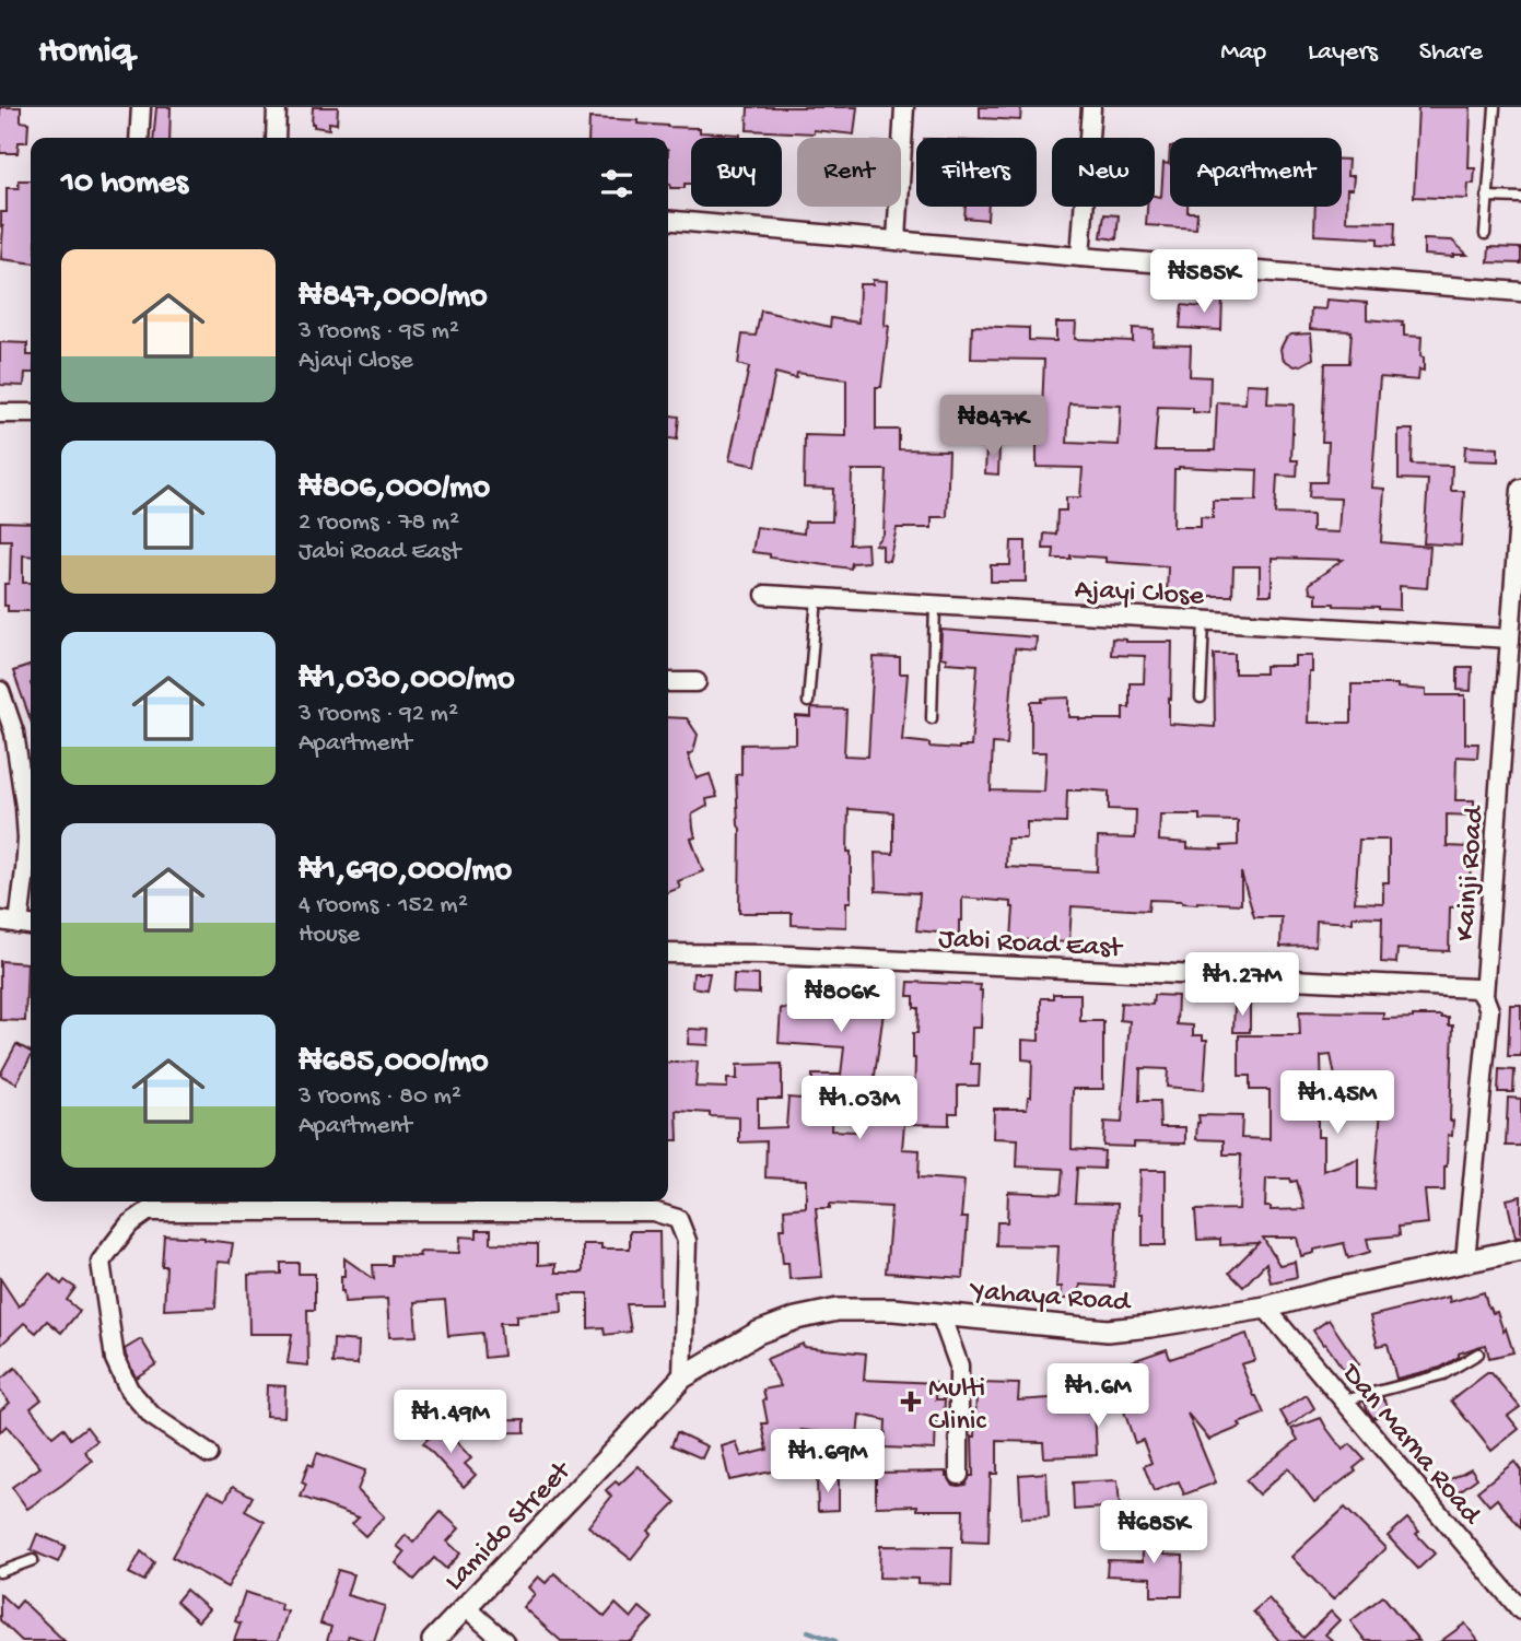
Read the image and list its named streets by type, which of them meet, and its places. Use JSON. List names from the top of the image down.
{
  "streets": {
    "street": [
      "Ajayi Close",
      "Kainji Road",
      "Jabi Road East",
      "Yahaya Road",
      "Dan Marna Road",
      "Lamido Street"
    ]
  },
  "crossings": [
    ["Ajayi Close", "Kainji Road"],
    ["Kainji Road", "Jabi Road East"],
    ["Kainji Road", "Yahaya Road"],
    ["Yahaya Road", "Dan Marna Road"],
    ["Yahaya Road", "Lamido Street"]
  ],
  "places": {
    "health": ["Multi Clinic"]
  },
  "page": {
    "header": "Homiq",
    "nav": ["Map", "Layers", "Share"],
    "chip": [
      "Buy",
      "Rent",
      "Filters",
      "New",
      "Apartment"
    ],
    "heading": "10 homes",
    "list": [
      {
        "name": "₦847,000/mo",
        "note": "3 rooms · 95 m² · Ajayi Close"
      },
      {
        "name": "₦806,000/mo",
        "note": "2 rooms · 78 m² · Jabi Road East"
      },
      {
        "name": "₦1,030,000/mo",
        "note": "3 rooms · 92 m² · Apartment"
      },
      {
        "name": "₦1,690,000/mo",
        "note": "4 rooms · 152 m² · House"
      },
      {
        "name": "₦685,000/mo",
        "note": "3 rooms · 80 m² · Apartment"
      }
    ],
    "price": [
      "₦585K",
      "₦847K",
      "₦1.27M",
      "₦806K",
      "₦1.45M",
      "₦1.03M",
      "₦1.6M",
      "₦1.49M",
      "₦1.69M",
      "₦685K"
    ]
  }
}
